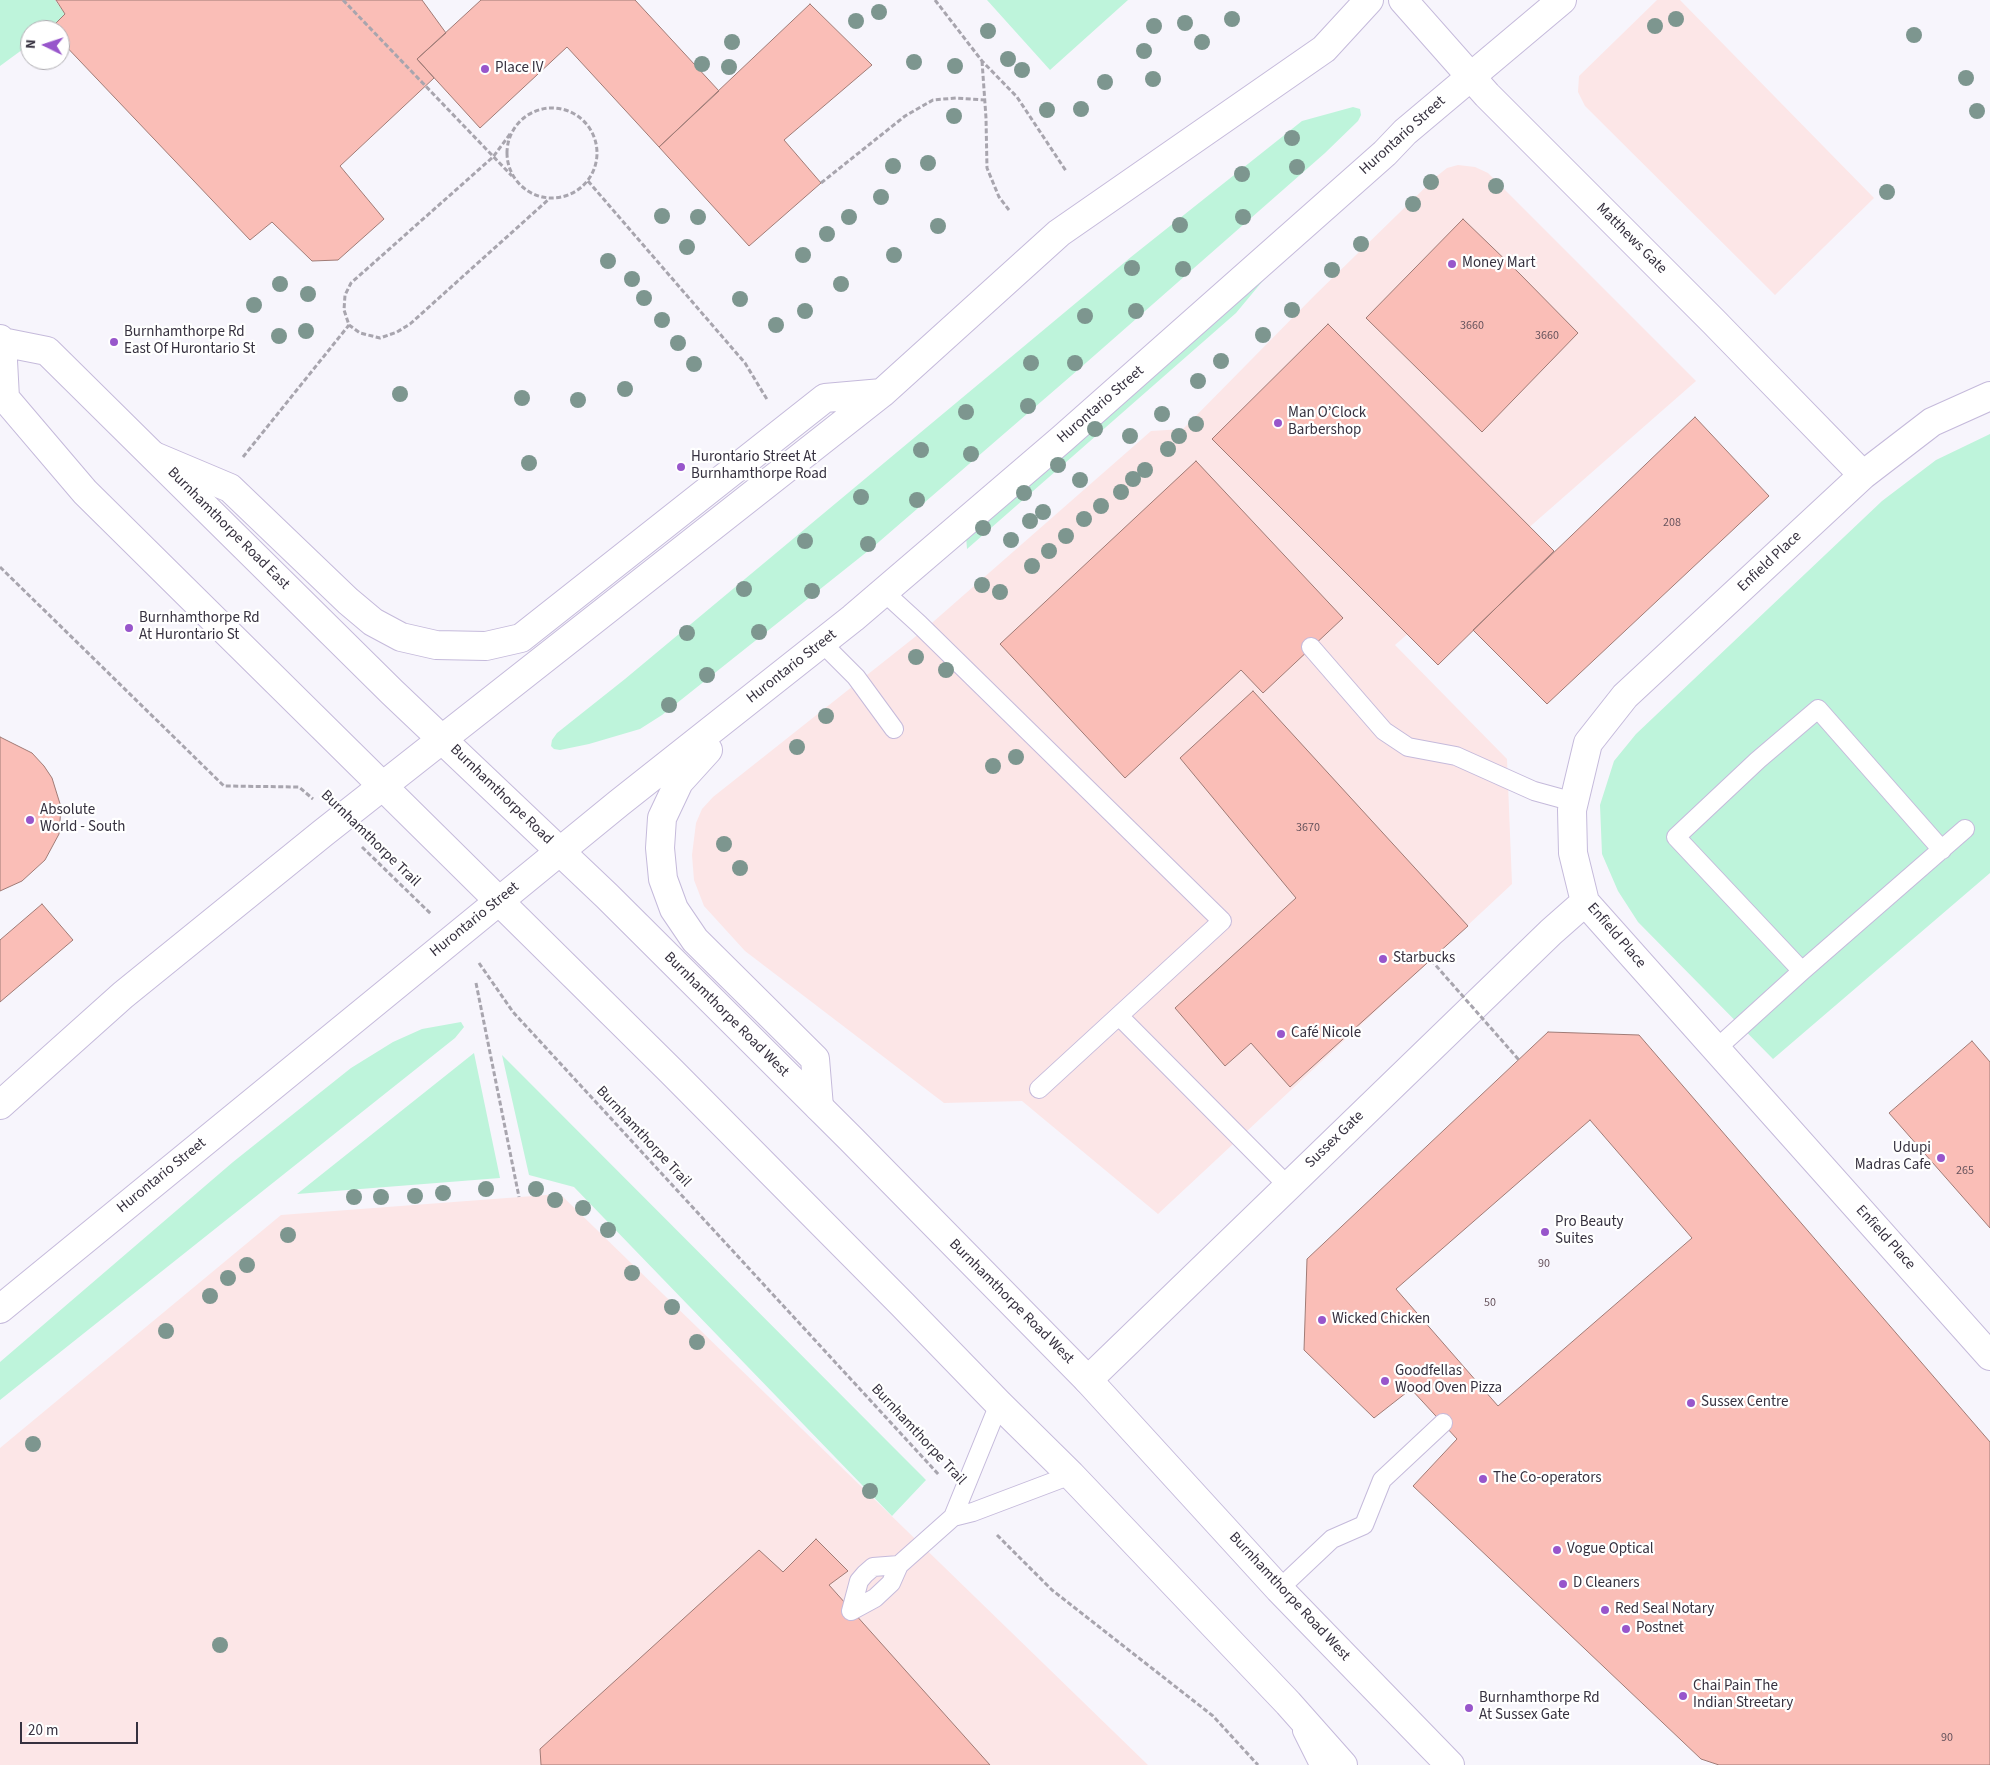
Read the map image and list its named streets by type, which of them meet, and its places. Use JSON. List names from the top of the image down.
{
  "streets": {
    "main road": [
      "Hurontario Street",
      "Matthews Gate",
      "Burnhamthorpe Road East",
      "Enfield Place",
      "Burnhamthorpe Road",
      "Burnhamthorpe Road West",
      "Sussex Gate"
    ],
    "path": ["Burnhamthorpe Trail"]
  },
  "crossings": [
    ["Hurontario Street", "Matthews Gate"],
    ["Hurontario Street", "Burnhamthorpe Road"],
    ["Hurontario Street", "Burnhamthorpe Trail"],
    ["Hurontario Street", "Burnhamthorpe Road West"],
    ["Matthews Gate", "Enfield Place"],
    ["Burnhamthorpe Road East", "Burnhamthorpe Road"],
    ["Enfield Place", "Sussex Gate"],
    ["Burnhamthorpe Road", "Burnhamthorpe Road West"],
    ["Burnhamthorpe Road West", "Sussex Gate"]
  ],
  "places": [
    "Place IV",
    "Money Mart",
    "Burnhamthorpe Rd East Of Hurontario St",
    "Man O’Clock Barbershop",
    "Hurontario Street At Burnhamthorpe Road",
    "Burnhamthorpe Rd At Hurontario St",
    "Absolute World - South",
    "Starbucks",
    "Café Nicole",
    "Udupi Madras Cafe",
    "Pro Beauty Suites",
    "Wicked Chicken",
    "Goodfellas Wood Oven Pizza",
    "Sussex Centre",
    "The Co-operators",
    "Vogue Optical",
    "D Cleaners",
    "Red Seal Notary",
    "Postnet",
    "Chai Pain The Indian Streetary",
    "Burnhamthorpe Rd At Sussex Gate"
  ],
  "house_numbers": [
    "3660",
    "3660",
    "208",
    "3670",
    "265",
    "90",
    "50",
    "90"
  ],
  "scale_bar": "20 m",
  "north": "left"
}
